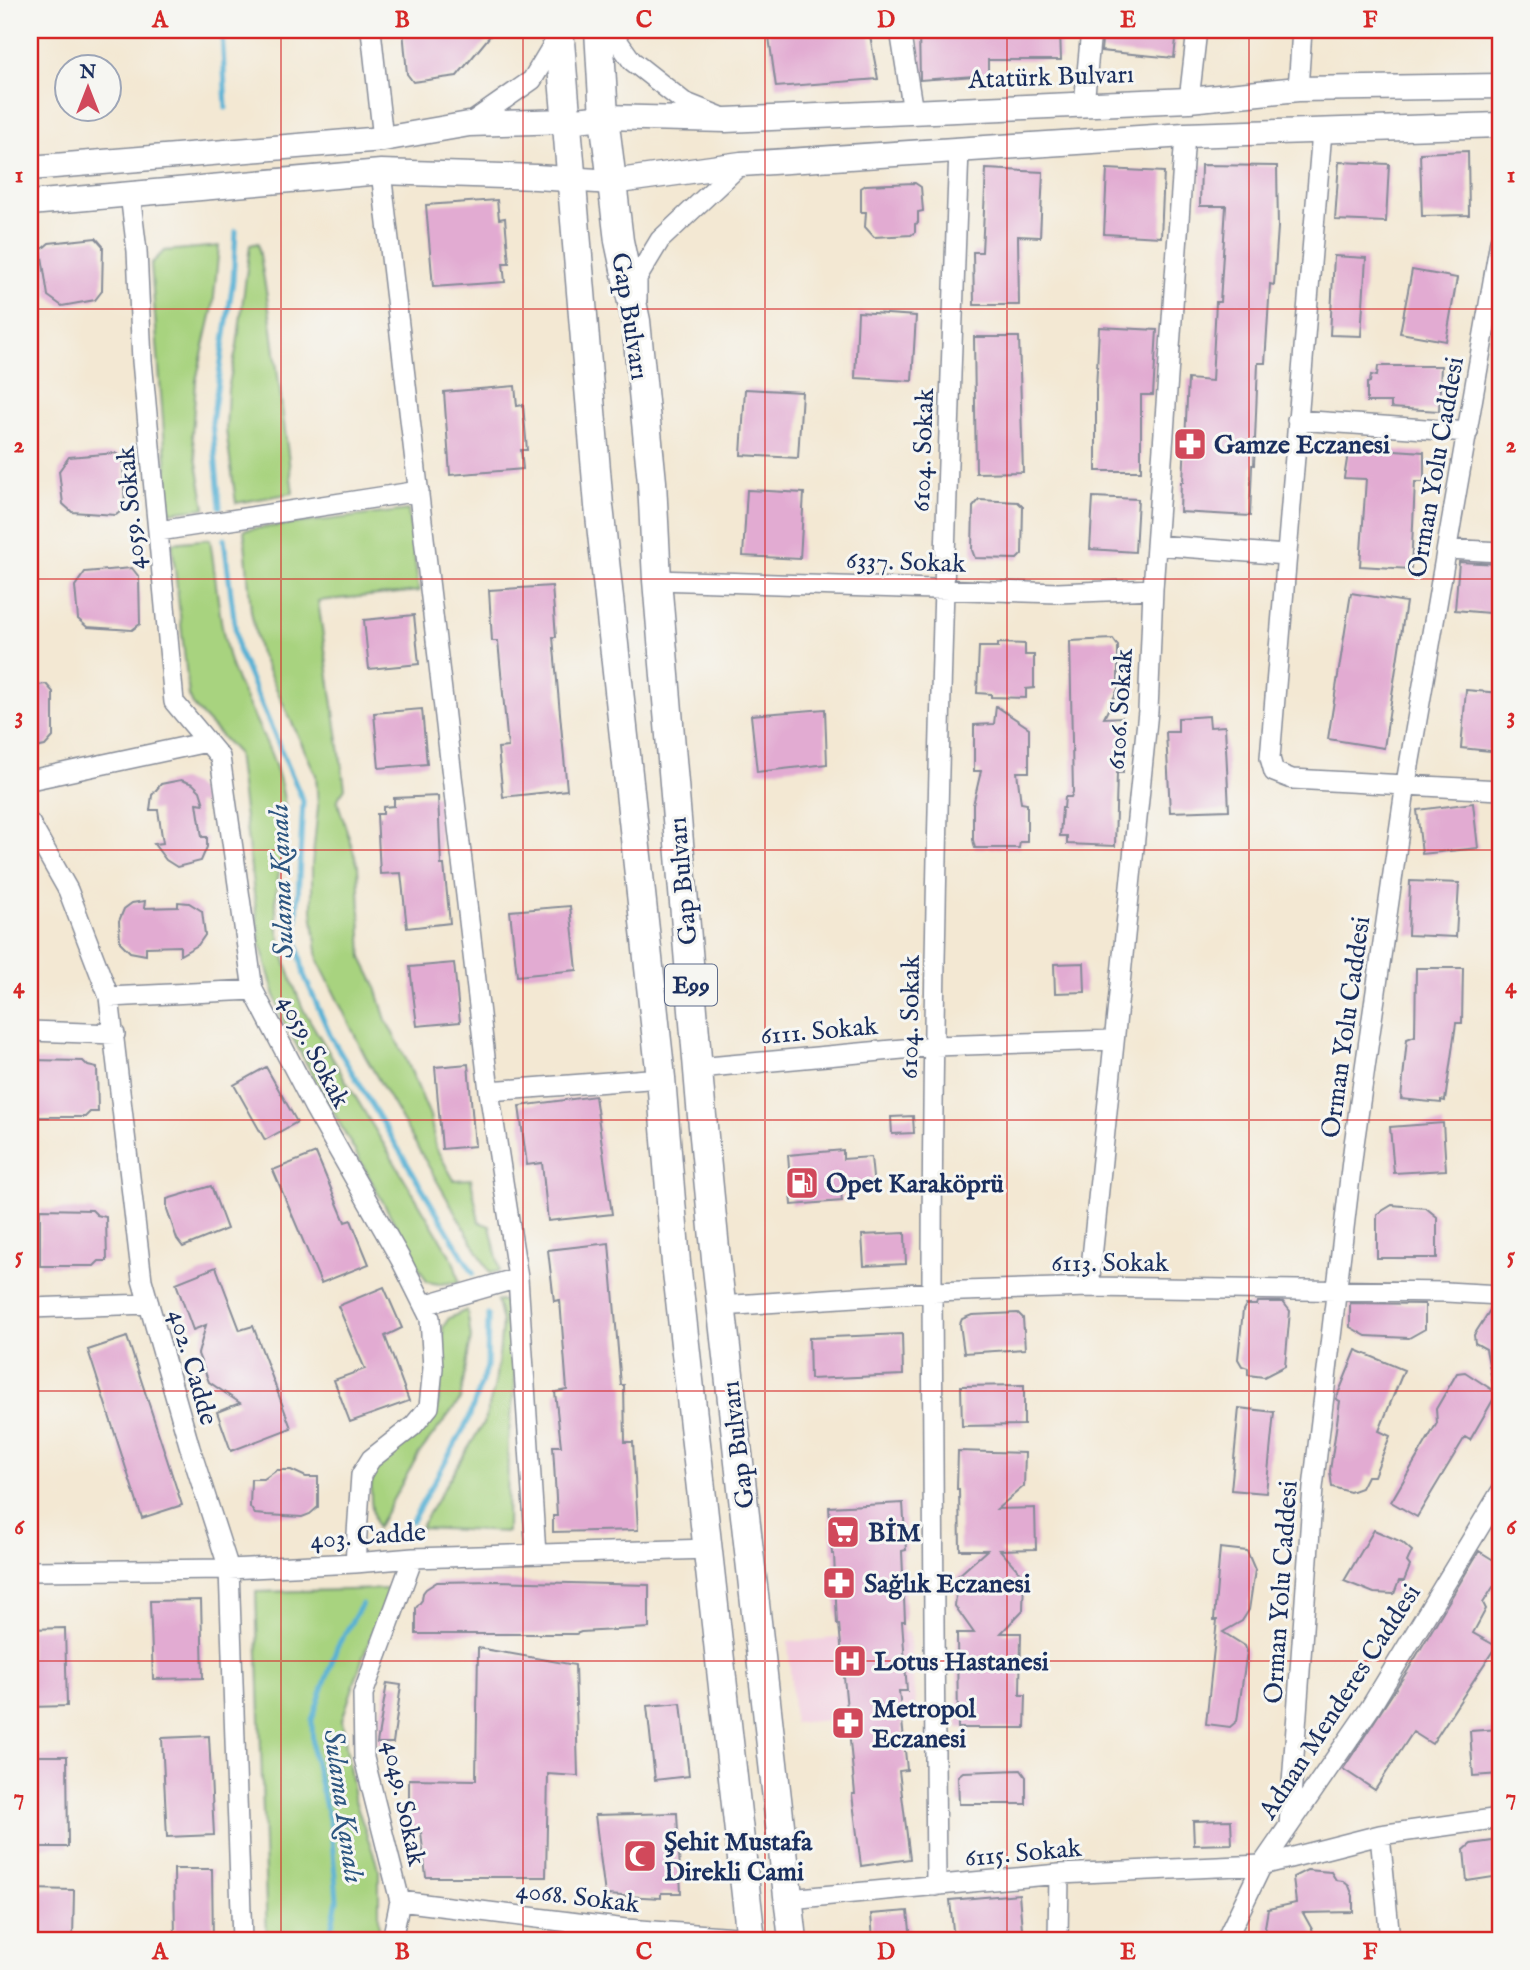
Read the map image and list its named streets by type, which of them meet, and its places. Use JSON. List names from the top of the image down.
{
  "streets": {
    "highway": ["Gap Bulvarı", "E99"],
    "main road": ["Atatürk Bulvarı"],
    "street": [
      "6104. Sokak",
      "Orman Yolu Caddesi",
      "4059. Sokak",
      "6337. Sokak",
      "6106. Sokak",
      "6111. Sokak",
      "6113. Sokak",
      "402. Cadde",
      "403. Cadde",
      "Adnan Menderes Caddesi",
      "4049. Sokak",
      "6115. Sokak",
      "4068. Sokak"
    ]
  },
  "crossings": [
    ["Atatürk Bulvarı", "Gap Bulvarı"],
    ["Gap Bulvarı", "6337. Sokak"],
    ["Gap Bulvarı", "6111. Sokak"],
    ["Gap Bulvarı", "6113. Sokak"],
    ["Gap Bulvarı", "403. Cadde"],
    ["Gap Bulvarı", "6115. Sokak"],
    ["Gap Bulvarı", "4068. Sokak"],
    ["6104. Sokak", "6337. Sokak"],
    ["6104. Sokak", "6111. Sokak"],
    ["6104. Sokak", "6113. Sokak"],
    ["6104. Sokak", "6115. Sokak"],
    ["Orman Yolu Caddesi", "6113. Sokak"],
    ["Orman Yolu Caddesi", "Adnan Menderes Caddesi"],
    ["4059. Sokak", "403. Cadde"],
    ["6337. Sokak", "6106. Sokak"],
    ["6106. Sokak", "6111. Sokak"],
    ["6106. Sokak", "6113. Sokak"],
    ["402. Cadde", "403. Cadde"],
    ["403. Cadde", "4049. Sokak"],
    ["Adnan Menderes Caddesi", "6115. Sokak"],
    ["4049. Sokak", "4068. Sokak"]
  ],
  "water": ["Sulama Kanalı"],
  "places": {
    "pharmacy": ["Gamze Eczanesi", "Sağlık Eczanesi", "Metropol Eczanesi"],
    "fuel station": ["Opet Karaköprü"],
    "supermarket": ["BİM"],
    "hospital": ["Lotus Hastanesi"],
    "mosque": ["Şehit Mustafa Direkli Cami"]
  },
  "north": "top",
  "grid": {
    "columns": [
      "A",
      "B",
      "C",
      "D",
      "E",
      "F"
    ],
    "rows": [
      "1",
      "2",
      "3",
      "4",
      "5",
      "6",
      "7"
    ]
  }
}
